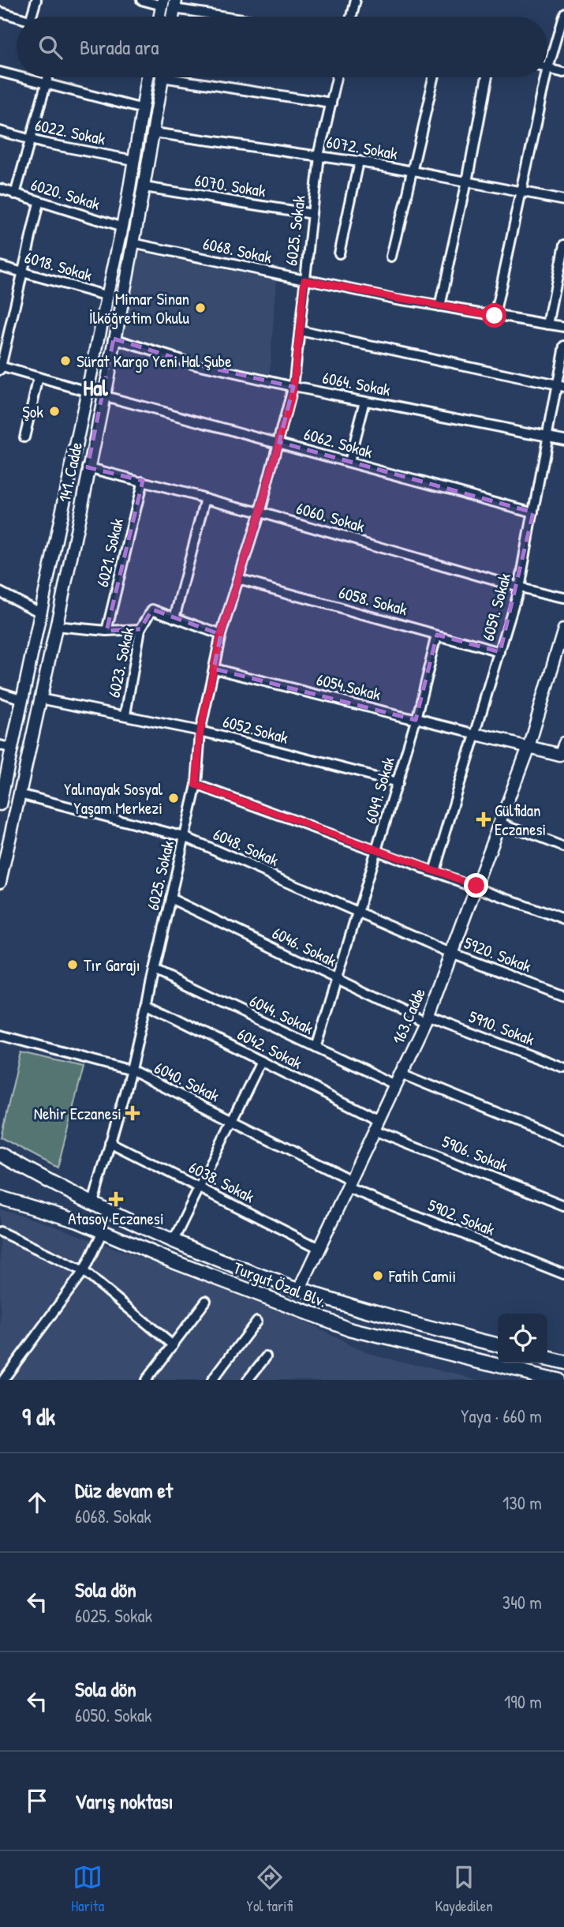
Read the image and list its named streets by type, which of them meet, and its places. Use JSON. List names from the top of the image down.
{
  "streets": {
    "main road": ["Turgut Özal Blv."],
    "street": [
      "6022. Sokak",
      "6072. Sokak",
      "6070. Sokak",
      "6020. Sokak",
      "6025. Sokak",
      "6068. Sokak",
      "6018. Sokak",
      "6064. Sokak",
      "6062. Sokak",
      "141. Cadde",
      "6060. Sokak",
      "6021. Sokak",
      "6058. Sokak",
      "6059. Sokak",
      "6023. Sokak",
      "6054.Sokak",
      "6052.Sokak",
      "6049. Sokak",
      "6048. Sokak",
      "6046. Sokak",
      "5920. Sokak",
      "6044. Sokak",
      "163.Cadde",
      "5910. Sokak",
      "6042. Sokak",
      "6040. Sokak",
      "5906. Sokak",
      "6038. Sokak",
      "5902. Sokak"
    ]
  },
  "crossings": [
    ["6022. Sokak", "141. Cadde"],
    ["6072. Sokak", "6025. Sokak"],
    ["6072. Sokak", "141. Cadde"],
    ["6070. Sokak", "6025. Sokak"],
    ["6070. Sokak", "141. Cadde"],
    ["6020. Sokak", "141. Cadde"],
    ["6025. Sokak", "6068. Sokak"],
    ["6025. Sokak", "6064. Sokak"],
    ["6025. Sokak", "6062. Sokak"],
    ["6025. Sokak", "6060. Sokak"],
    ["6025. Sokak", "6058. Sokak"],
    ["6025. Sokak", "6023. Sokak"],
    ["6025. Sokak", "6054.Sokak"],
    ["6025. Sokak", "6052.Sokak"],
    ["6025. Sokak", "6048. Sokak"],
    ["6025. Sokak", "6046. Sokak"],
    ["6025. Sokak", "6044. Sokak"],
    ["6025. Sokak", "6042. Sokak"],
    ["6025. Sokak", "6040. Sokak"],
    ["6025. Sokak", "6038. Sokak"],
    ["6025. Sokak", "Turgut Özal Blv."],
    ["6068. Sokak", "141. Cadde"],
    ["6018. Sokak", "141. Cadde"],
    ["6064. Sokak", "141. Cadde"],
    ["6064. Sokak", "6059. Sokak"],
    ["6062. Sokak", "141. Cadde"],
    ["6062. Sokak", "6059. Sokak"],
    ["141. Cadde", "6060. Sokak"],
    ["141. Cadde", "6052.Sokak"],
    ["141. Cadde", "6048. Sokak"],
    ["6060. Sokak", "6021. Sokak"],
    ["6060. Sokak", "6059. Sokak"],
    ["6058. Sokak", "6059. Sokak"],
    ["6058. Sokak", "6049. Sokak"],
    ["6059. Sokak", "6054.Sokak"],
    ["6023. Sokak", "6052.Sokak"],
    ["6054.Sokak", "6049. Sokak"],
    ["6052.Sokak", "6049. Sokak"],
    ["6049. Sokak", "6048. Sokak"],
    ["6049. Sokak", "6046. Sokak"],
    ["6049. Sokak", "6044. Sokak"],
    ["6048. Sokak", "5920. Sokak"],
    ["6048. Sokak", "163.Cadde"],
    ["6046. Sokak", "163.Cadde"],
    ["6046. Sokak", "5910. Sokak"],
    ["5920. Sokak", "163.Cadde"],
    ["6044. Sokak", "163.Cadde"],
    ["163.Cadde", "5910. Sokak"],
    ["163.Cadde", "6042. Sokak"],
    ["163.Cadde", "6040. Sokak"],
    ["163.Cadde", "5906. Sokak"],
    ["163.Cadde", "6038. Sokak"],
    ["163.Cadde", "5902. Sokak"],
    ["163.Cadde", "Turgut Özal Blv."],
    ["6042. Sokak", "5906. Sokak"],
    ["6040. Sokak", "5902. Sokak"]
  ],
  "districts": ["Hal"],
  "places": {
    "other": [
      "Mimar Sinan İlköğretim Okulu",
      "Sürat Kargo Yeni Hal Şube",
      "Şok",
      "Yalınayak Sosyal Yaşam Merkezi",
      "Tır Garajı",
      "Fatih Camii"
    ],
    "health": ["Gülfidan Eczanesi", "Nehir Eczanesi", "Atasoy Eczanesi"]
  },
  "page": {
    "search": "Burada ara",
    "heading": ["9 dk", "Yaya · 660 m"],
    "list": [
      ["Düz devam et", "6068. Sokak", "130 m"],
      ["Sola dön", "6025. Sokak", "340 m"],
      ["Sola dön", "6050. Sokak", "190 m"],
      "Varış noktası"
    ],
    "nav": ["Harita", "Yol tarifi", "Kaydedilen"]
  }
}
